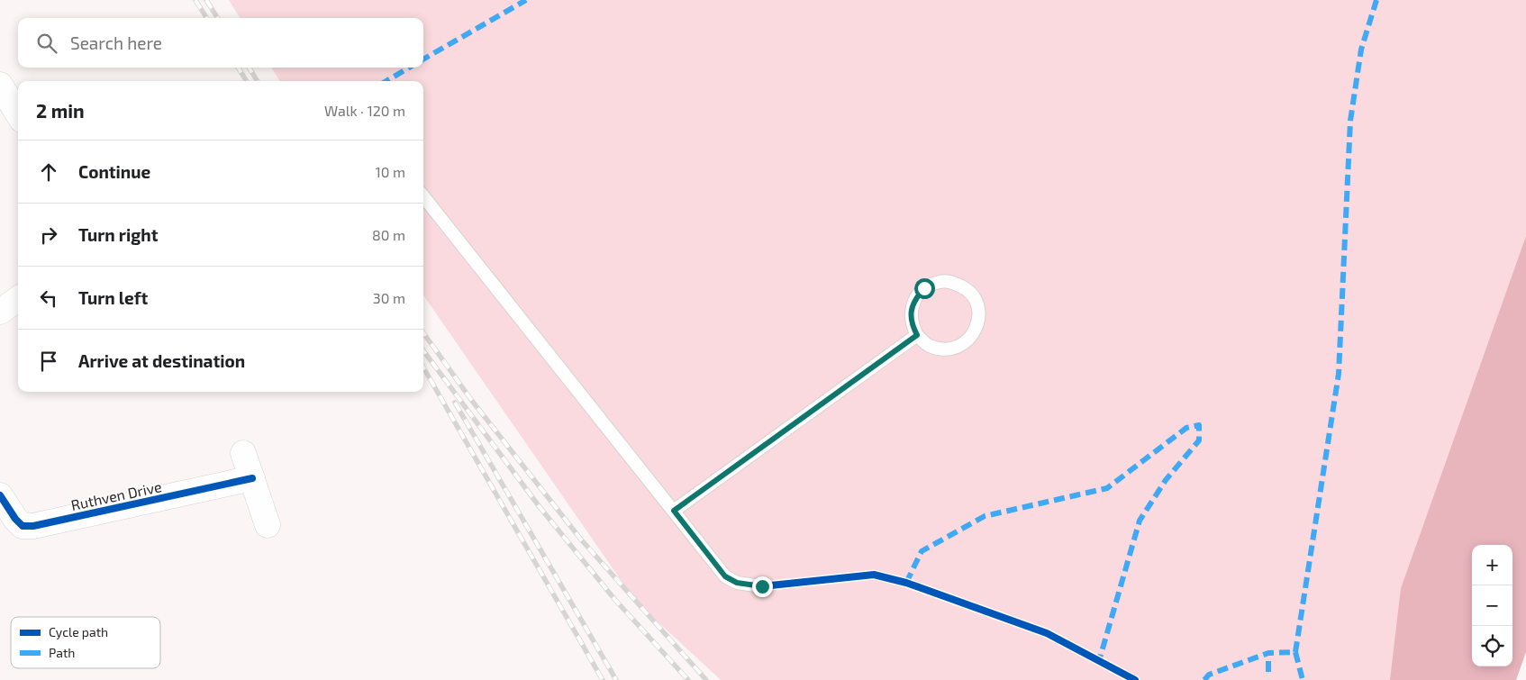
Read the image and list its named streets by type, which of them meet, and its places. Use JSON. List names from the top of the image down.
{
  "streets": {
    "street": ["Ruthven Drive"]
  },
  "legend": ["Cycle path", "Path"],
  "page": {
    "search": "Search here",
    "heading": ["2 min", "Walk · 120 m"],
    "list": [
      ["Continue", "10 m"],
      ["Turn right", "80 m"],
      ["Turn left", "30 m"],
      "Arrive at destination"
    ],
    "map_buttons": ["+", "−"]
  }
}
